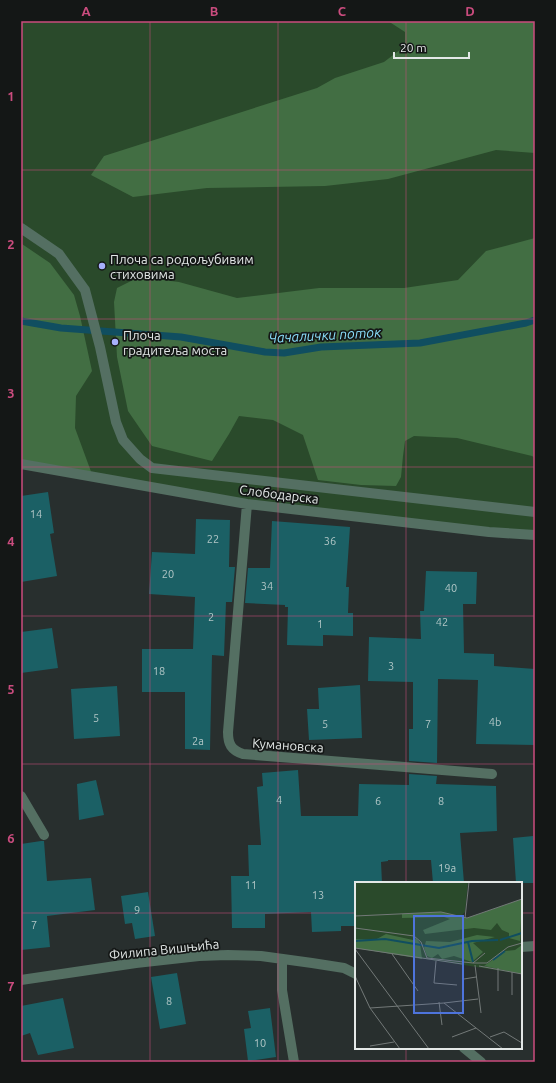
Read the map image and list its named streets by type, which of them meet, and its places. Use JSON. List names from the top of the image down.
{
  "streets": {
    "street": ["Слободарска", "Кумановска", "Филипа Вишњића"]
  },
  "crossings": [
    ["Слободарска", "Кумановска"]
  ],
  "water": ["Чачалички поток"],
  "places": ["Плоча са родољубивим стиховима", "Плоча градитеља моста"],
  "house_numbers": [
    "14",
    "22",
    "36",
    "20",
    "34",
    "40",
    "2",
    "42",
    "1",
    "3",
    "18",
    "5",
    "4b",
    "5",
    "7",
    "2a",
    "4",
    "6",
    "8",
    "19a",
    "11",
    "13",
    "9",
    "7",
    "8",
    "10"
  ],
  "scale_bar": "20 m",
  "grid": {
    "columns": [
      "A",
      "B",
      "C",
      "D"
    ],
    "rows": [
      "1",
      "2",
      "3",
      "4",
      "5",
      "6",
      "7"
    ]
  }
}
